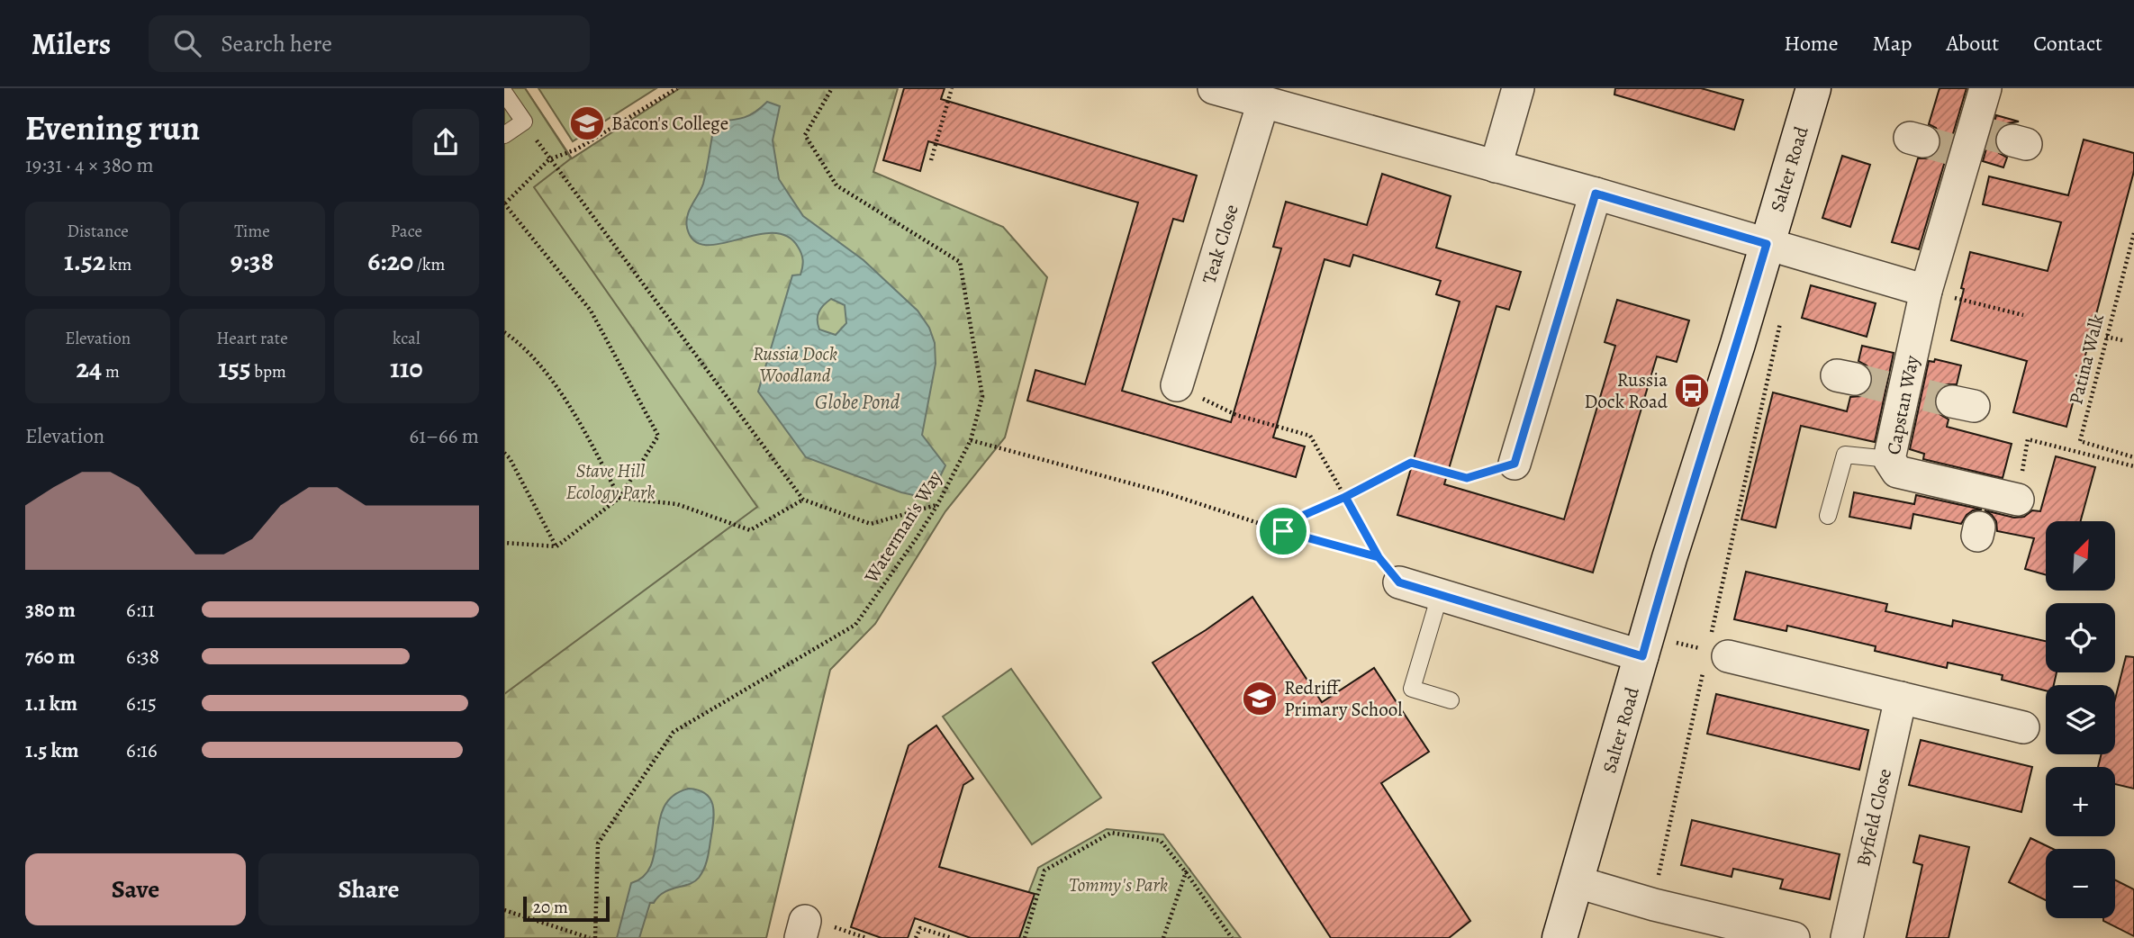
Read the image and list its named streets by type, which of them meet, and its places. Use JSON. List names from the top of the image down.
{
  "streets": {
    "main road": ["Salter Road"],
    "street": ["Teak Close", "Capstan Way", "Byfield Close"],
    "path": ["Patina Walk", "Waterman's Way"]
  },
  "water": ["Globe Pond"],
  "parks": ["Russia Dock Woodland", "Stave Hill Ecology Park", "Tommy's Park"],
  "places": {
    "school or university": ["Bacon's College", "Redriff Primary School"],
    "bus stop": ["Russia Dock Road"]
  },
  "scale_bar": "20 m",
  "north": "top right",
  "page": {
    "header": "Milers",
    "search": "Search here",
    "nav": [
      "Home",
      "Map",
      "About",
      "Contact"
    ],
    "heading": ["Evening run", "19:31 · 4 × 380 m"],
    "stats": [
      ["Distance", "1.52 km"],
      ["Time", "9:38"],
      ["Pace", "6:20 /km"],
      ["Elevation", "24 m"],
      ["Heart rate", "155 bpm"],
      ["kcal", "110"]
    ],
    "chart": ["Elevation", "61–66 m"],
    "map_buttons": ["+", "−"],
    "list": [
      {
        "name": "380 m",
        "note": "6:11"
      },
      {
        "name": "760 m",
        "note": "6:38"
      },
      {
        "name": "1.1 km",
        "note": "6:15"
      },
      {
        "name": "1.5 km",
        "note": "6:16"
      }
    ],
    "buttons": ["Save", "Share"],
    "scale": "20 m"
  }
}
